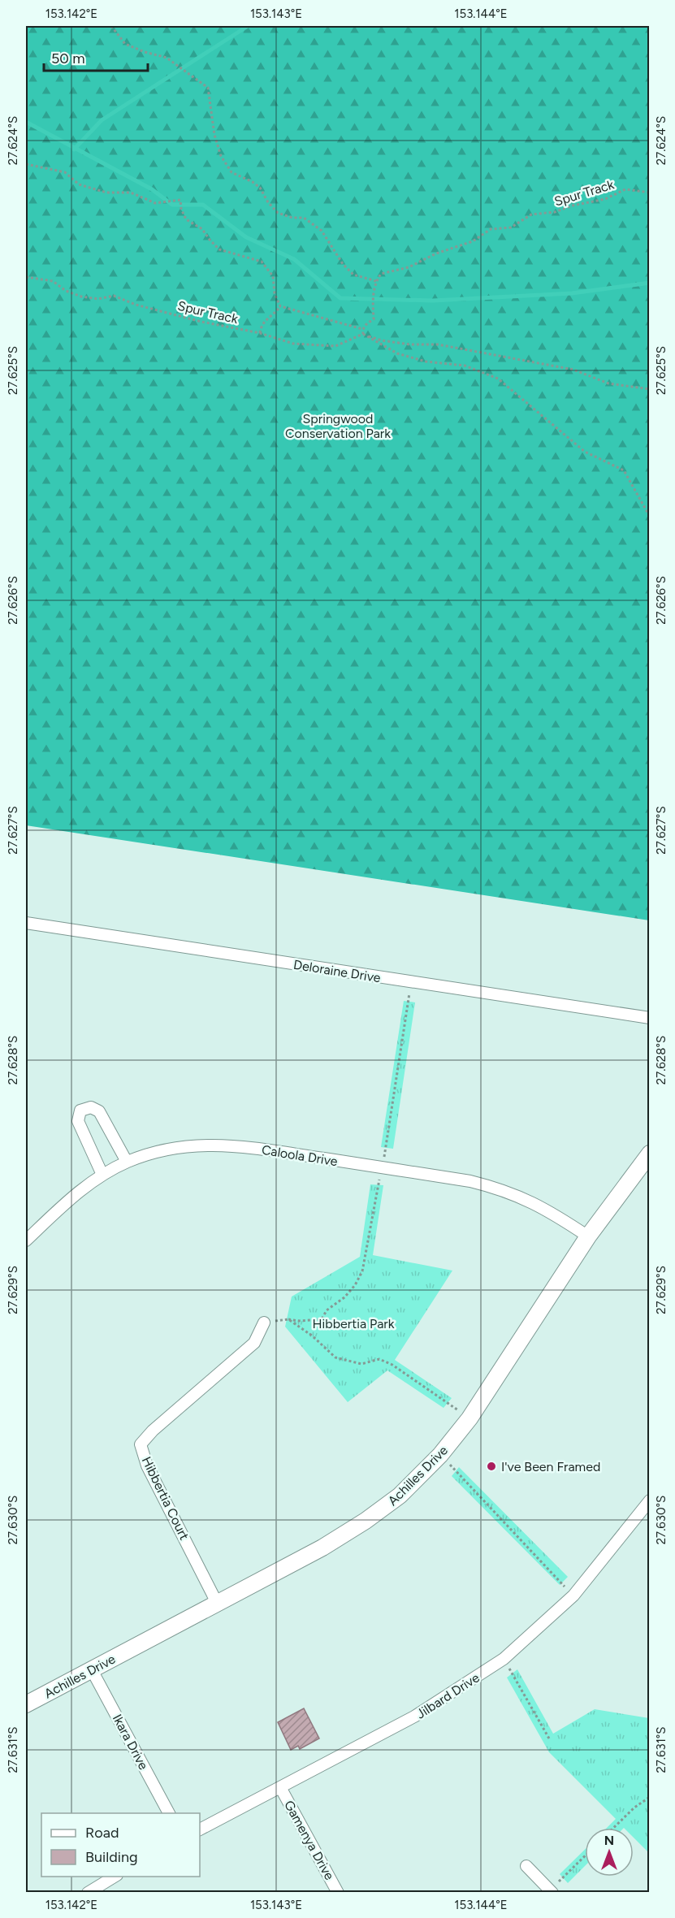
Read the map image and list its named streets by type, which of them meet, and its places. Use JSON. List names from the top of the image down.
{
  "streets": {
    "street": [
      "Deloraine Drive",
      "Caloola Drive",
      "Achilles Drive",
      "Hibbertia Court",
      "Jilbard Drive",
      "Ikara Drive",
      "Gamenya Drive"
    ],
    "path": ["Spur Track"]
  },
  "crossings": [
    ["Caloola Drive", "Achilles Drive"],
    ["Achilles Drive", "Hibbertia Court"],
    ["Achilles Drive", "Ikara Drive"],
    ["Jilbard Drive", "Gamenya Drive"]
  ],
  "parks": ["Springwood Conservation Park", "Hibbertia Park"],
  "places": ["I've Been Framed"],
  "legend": ["Road", "Building"],
  "scale_bar": "50 m",
  "north": "top",
  "coordinates": [
    "153.142°E",
    "153.143°E",
    "153.144°E",
    "27.624°S",
    "27.625°S",
    "27.626°S",
    "27.627°S",
    "27.628°S",
    "27.629°S",
    "27.630°S",
    "27.631°S"
  ]
}
